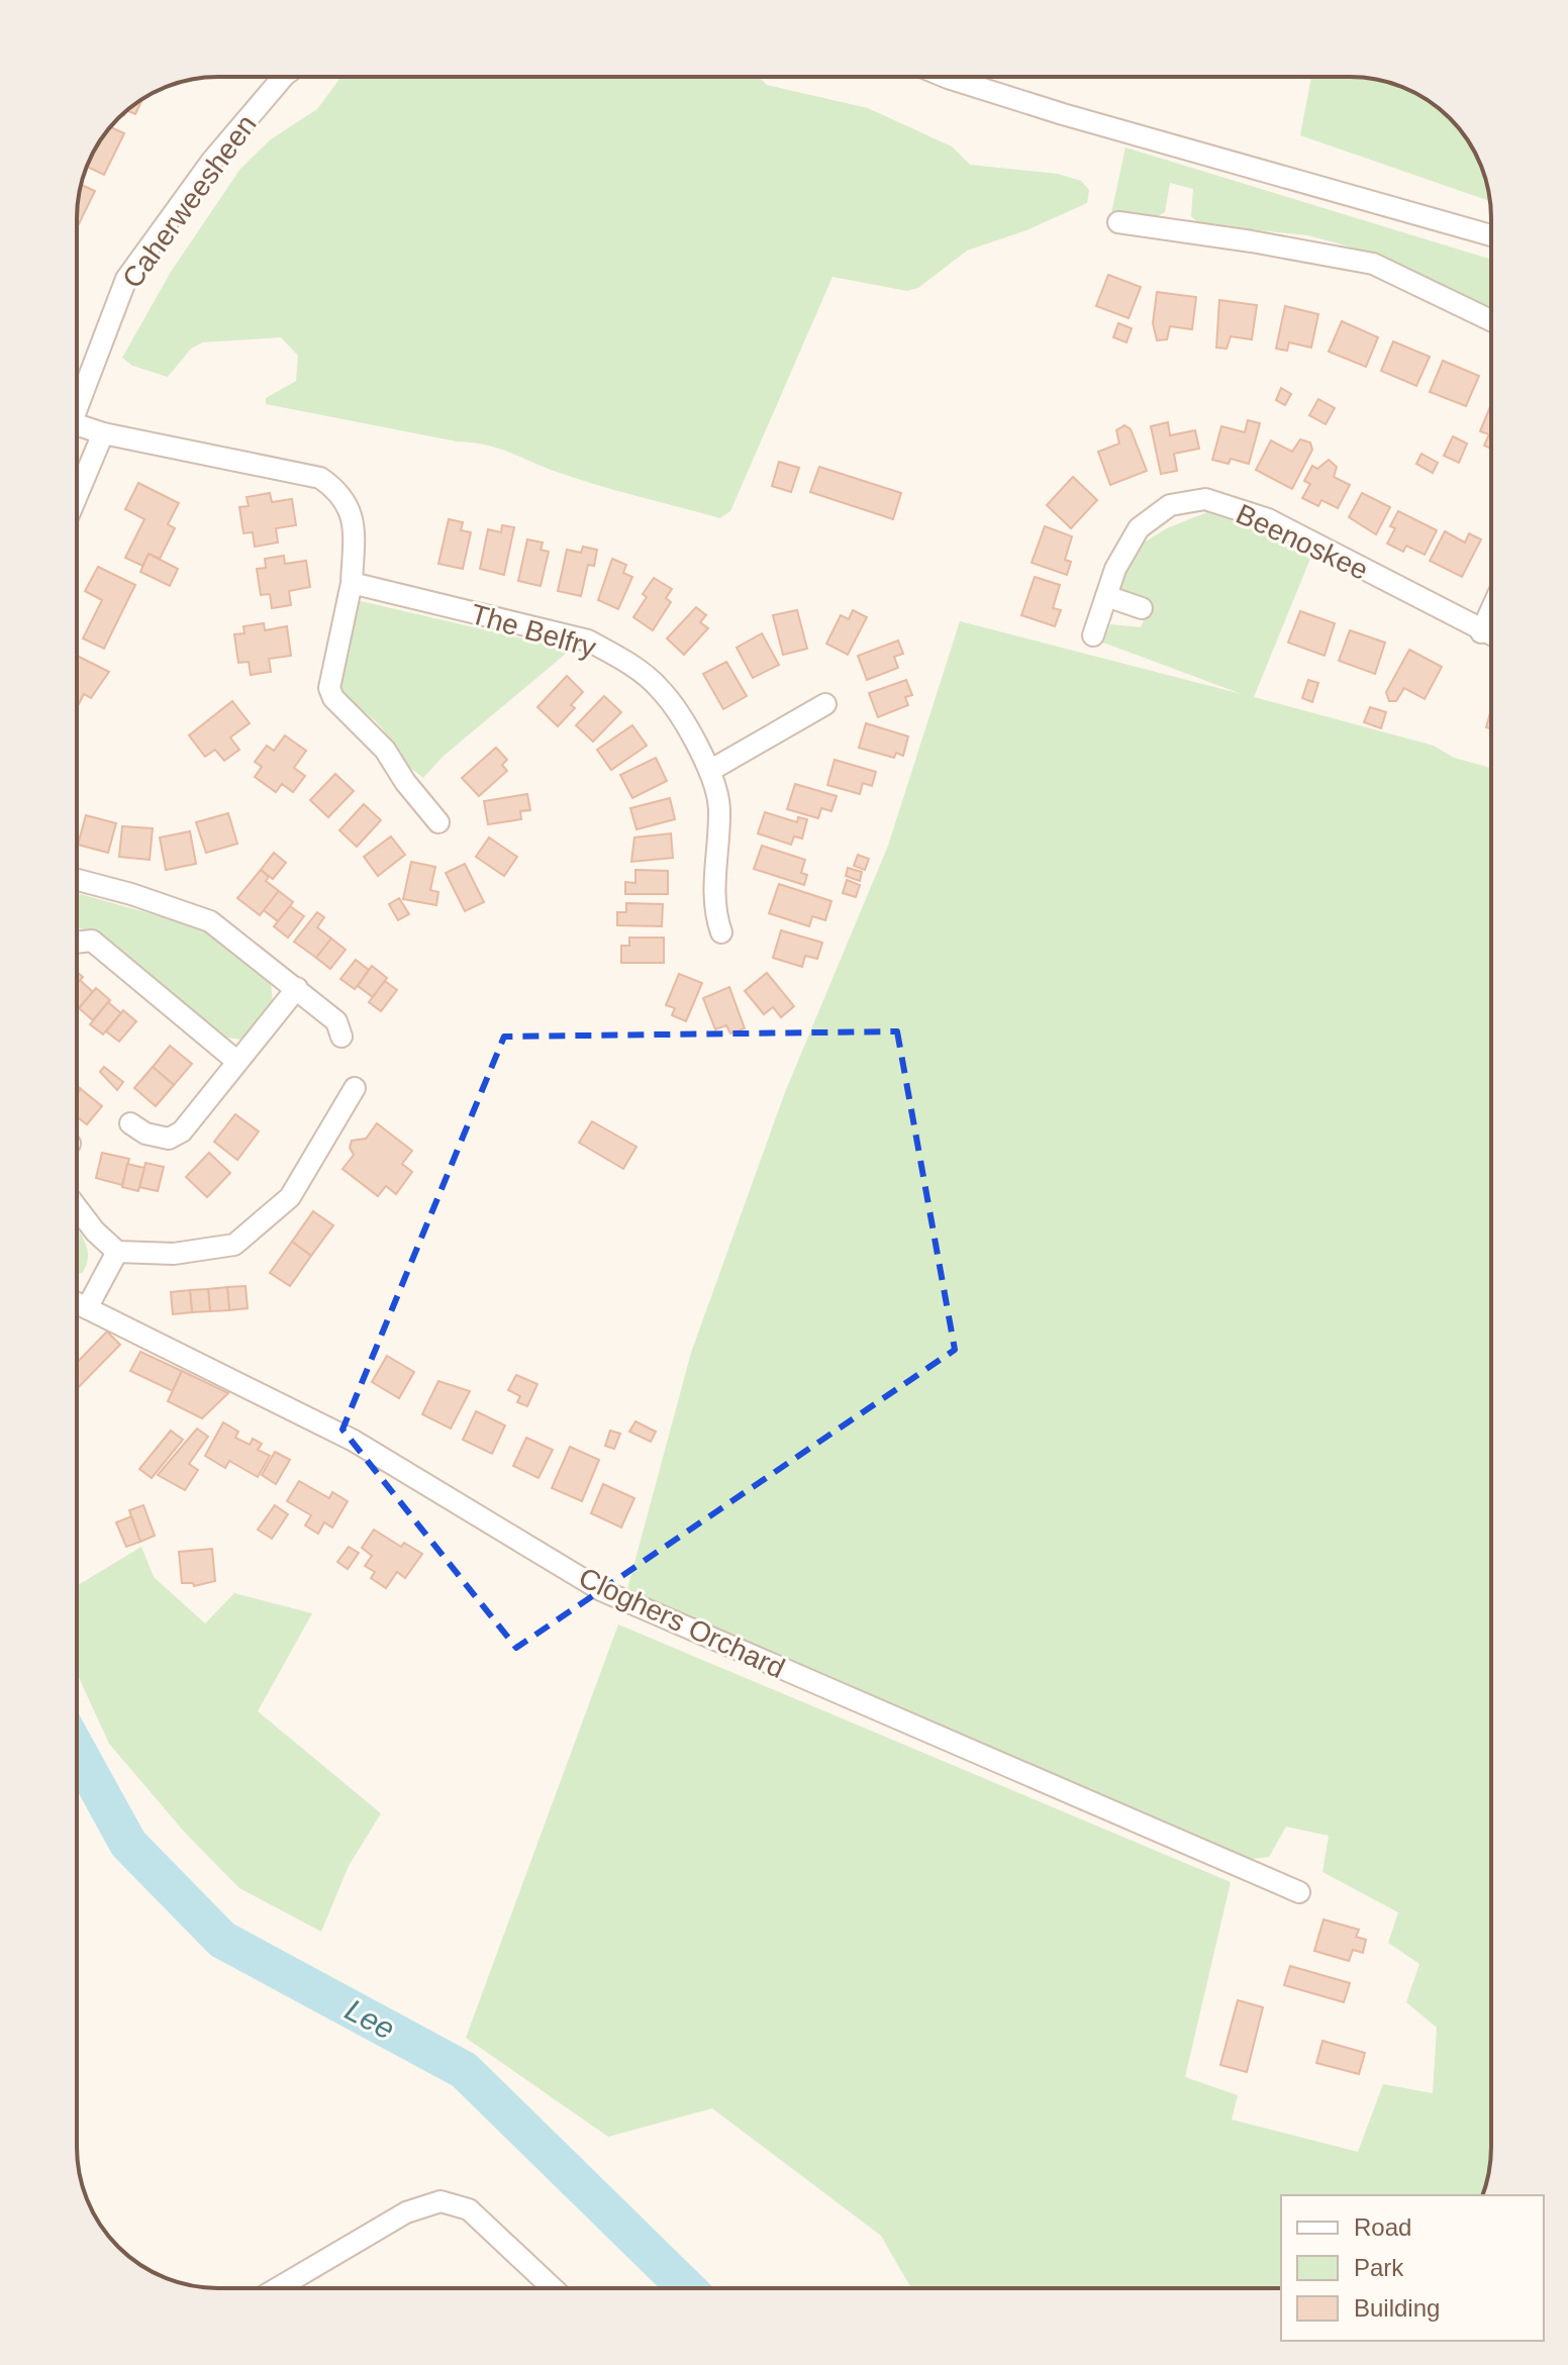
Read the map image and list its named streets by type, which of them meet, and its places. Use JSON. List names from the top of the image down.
{
  "streets": {
    "street": [
      "Caherweesheen",
      "Beenoskee",
      "The Belfry",
      "Cloghers Orchard"
    ]
  },
  "water": ["Lee"],
  "legend": ["Road", "Park", "Building"]
}
